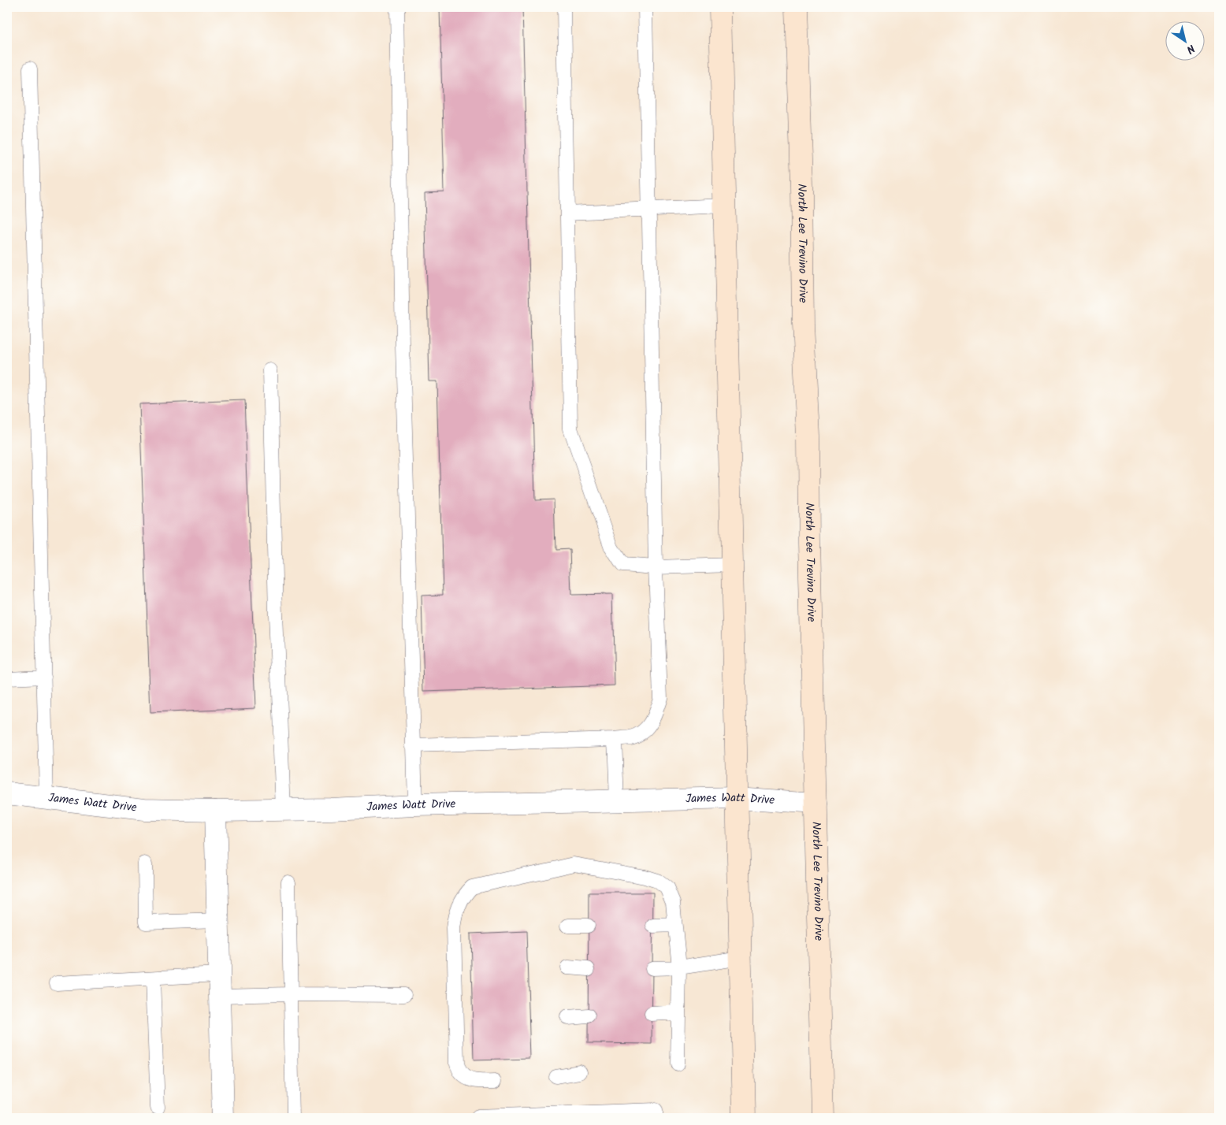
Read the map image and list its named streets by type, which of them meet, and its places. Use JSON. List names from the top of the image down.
{
  "streets": {
    "main road": ["North Lee Trevino Drive"],
    "street": ["James Watt Drive"]
  },
  "crossings": [
    ["North Lee Trevino Drive", "James Watt Drive"]
  ],
  "north": "bottom right"
}
